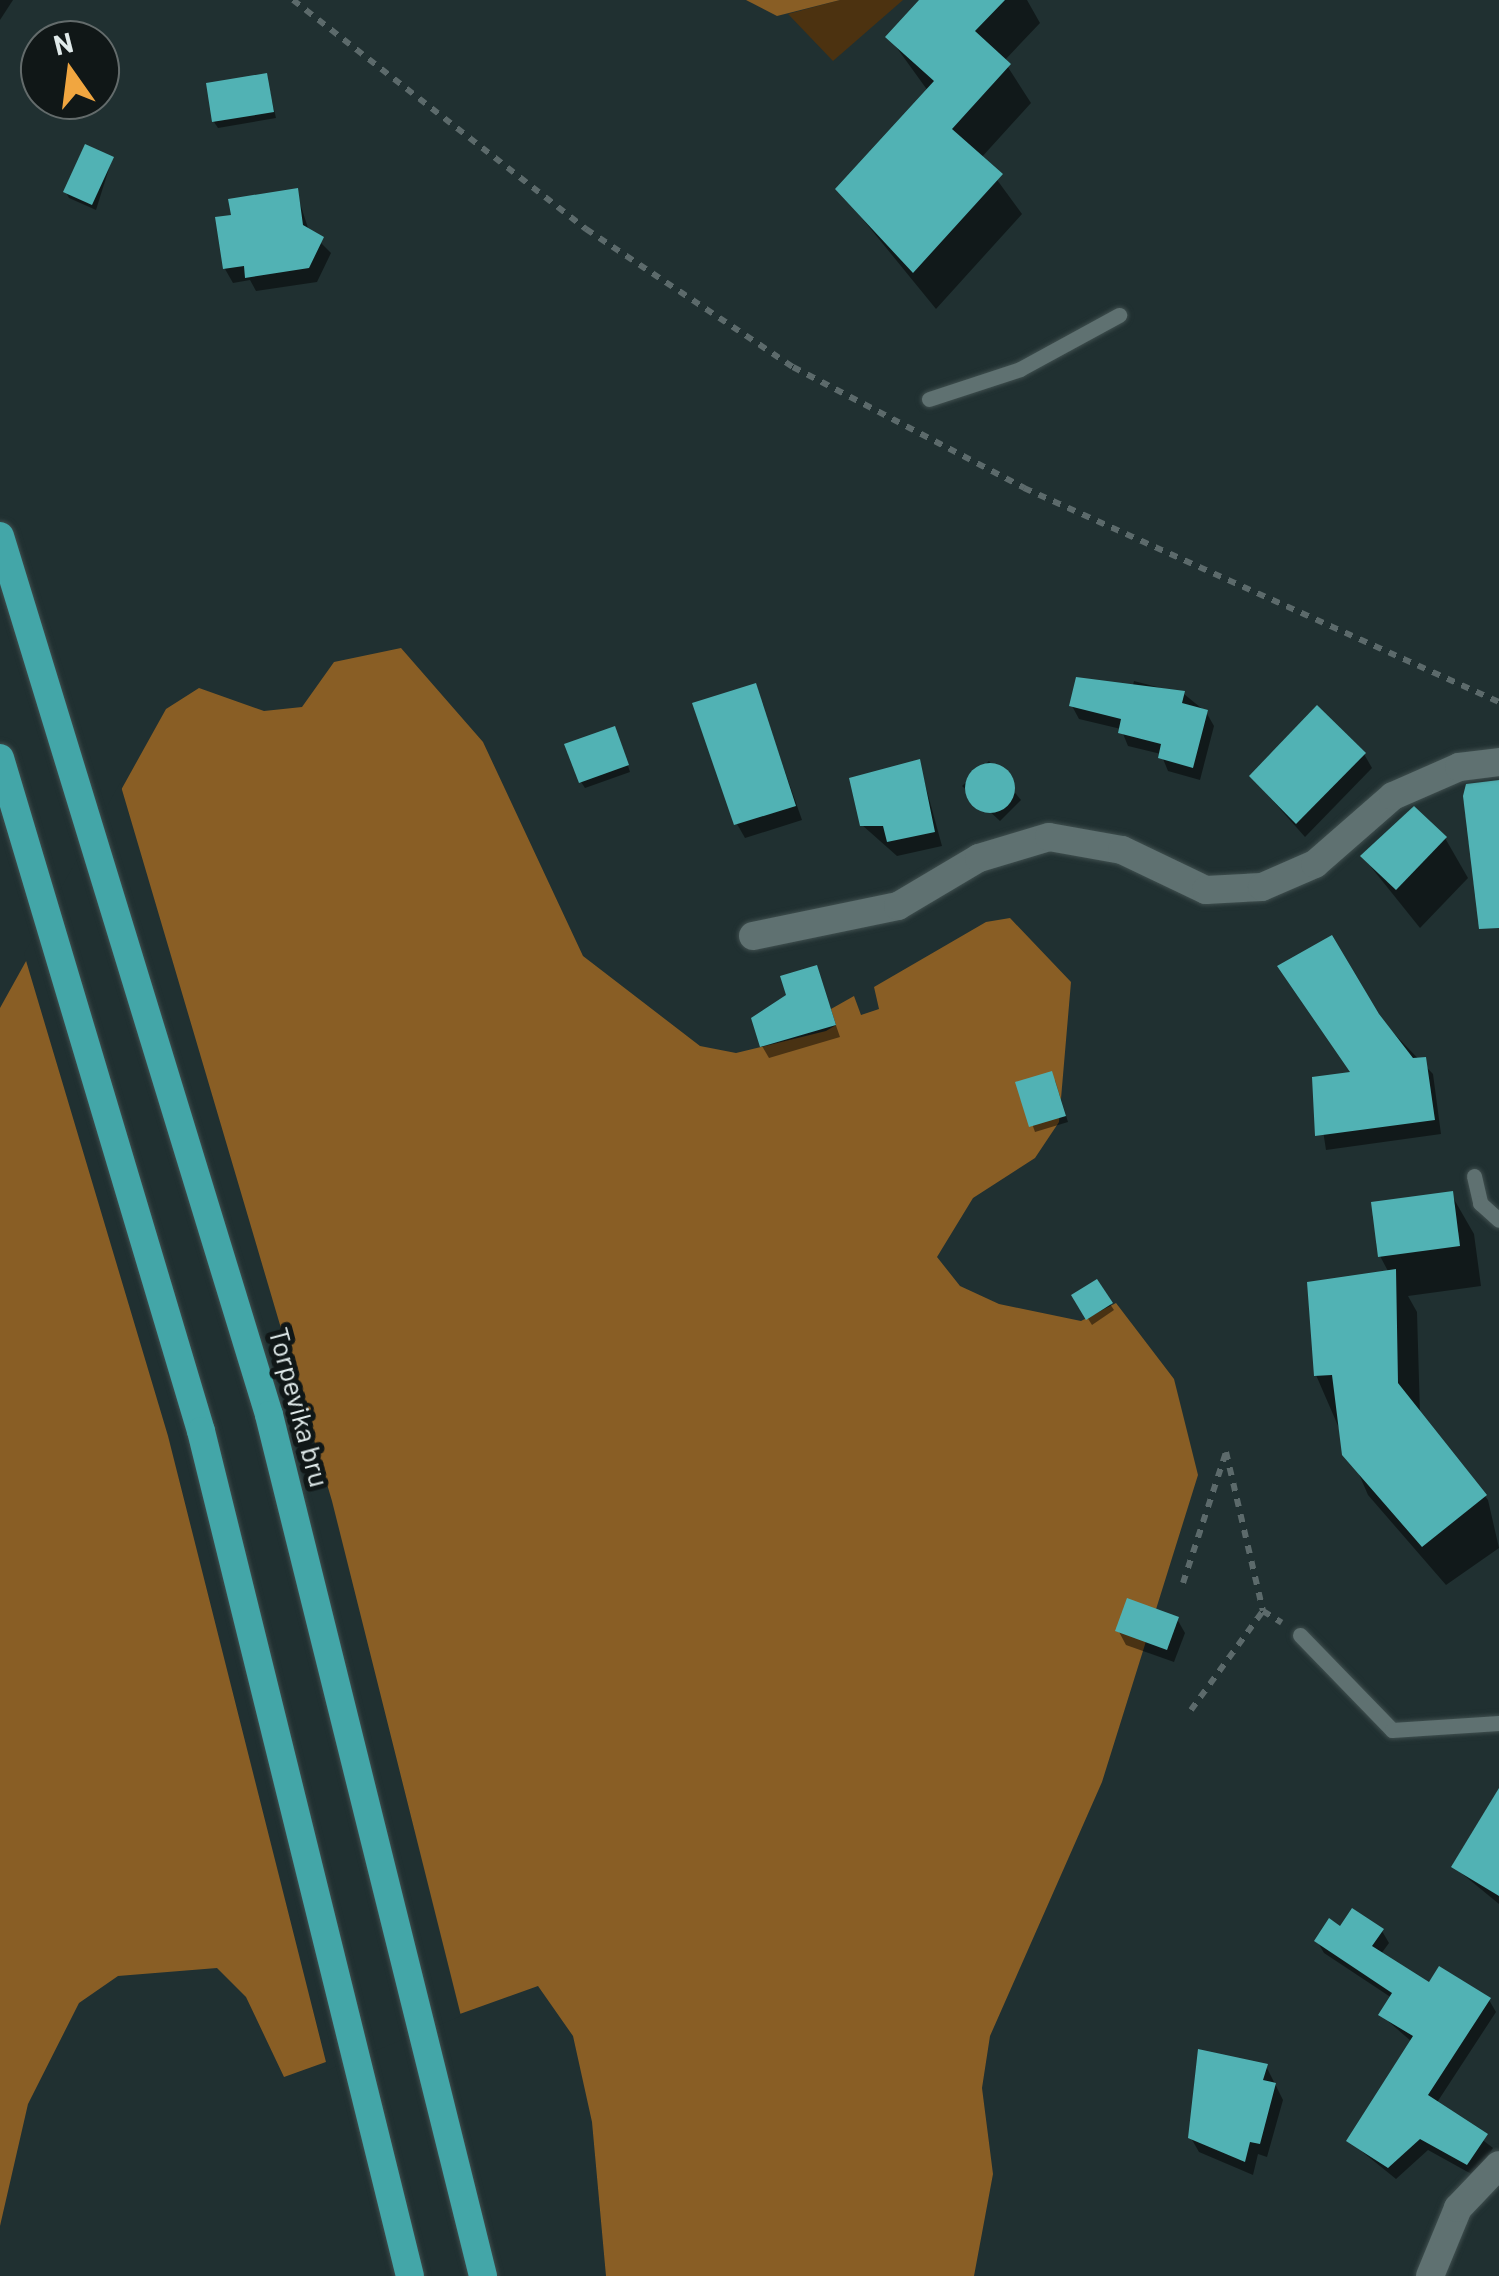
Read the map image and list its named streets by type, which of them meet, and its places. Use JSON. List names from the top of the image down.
{
  "streets": {
    "highway": ["Torpevika bru"]
  },
  "north": "top"
}
